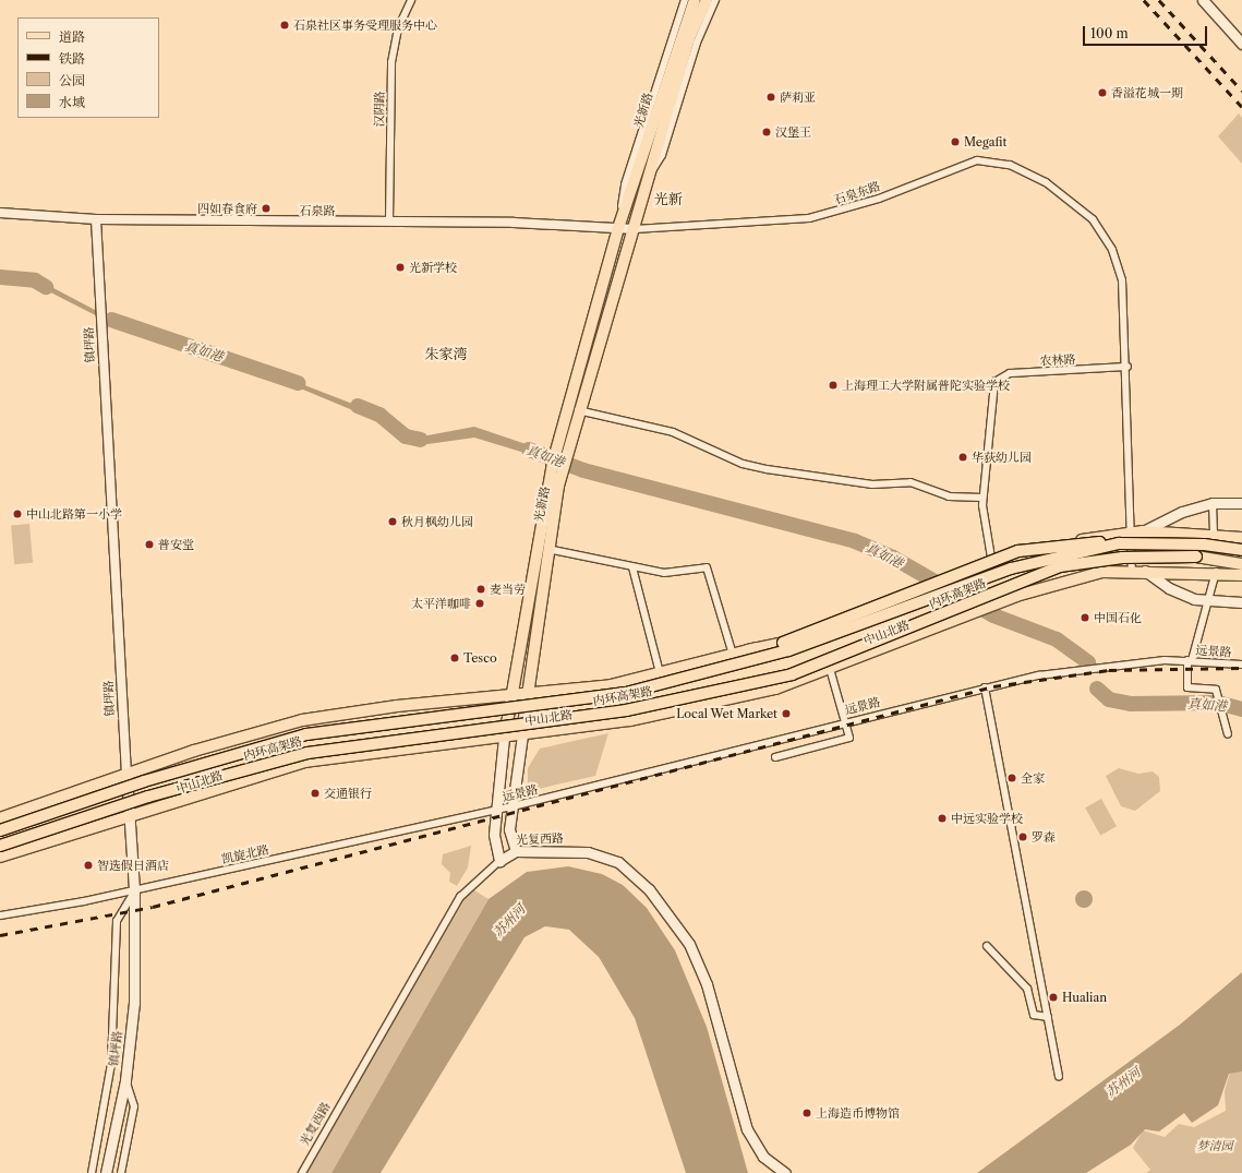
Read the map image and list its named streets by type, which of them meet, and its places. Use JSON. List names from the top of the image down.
{
  "streets": {
    "main road": [
      "光新路",
      "镇坪路",
      "内环高架路",
      "中山北路",
      "光复西路"
    ],
    "street": [
      "汉阴路",
      "石泉东路",
      "石泉路",
      "农林路",
      "远景路",
      "凯旋北路"
    ]
  },
  "crossings": [
    ["汉阴路", "石泉路"],
    ["光新路", "石泉东路"],
    ["光新路", "石泉路"],
    ["光新路", "中山北路"],
    ["光新路", "远景路"],
    ["光新路", "光复西路"],
    ["光新路", "凯旋北路"],
    ["石泉东路", "石泉路"],
    ["石泉东路", "农林路"],
    ["石泉路", "镇坪路"],
    ["镇坪路", "中山北路"],
    ["镇坪路", "凯旋北路"],
    ["远景路", "凯旋北路"]
  ],
  "districts": ["光新", "朱家湾"],
  "water": ["真如港", "苏州河"],
  "parks": ["梦清园"],
  "places": [
    "石泉社区事务受理服务中心",
    "香溢花城一期",
    "萨莉亚",
    "汉堡王",
    "Megafit",
    "四如春食府",
    "光新学校",
    "上海理工大学附属普陀实验学校",
    "华荻幼儿园",
    "中山北路第一小学",
    "秋月枫幼儿园",
    "普安堂",
    "麦当劳",
    "太平洋咖啡",
    "中国石化",
    "Tesco",
    "Local Wet Market",
    "全家",
    "交通银行",
    "中远实验学校",
    "罗森",
    "智选假日酒店",
    "Hualian",
    "上海造币博物馆"
  ],
  "legend": [
    "道路",
    "铁路",
    "公园",
    "水域"
  ],
  "scale_bar": "100 m"
}
